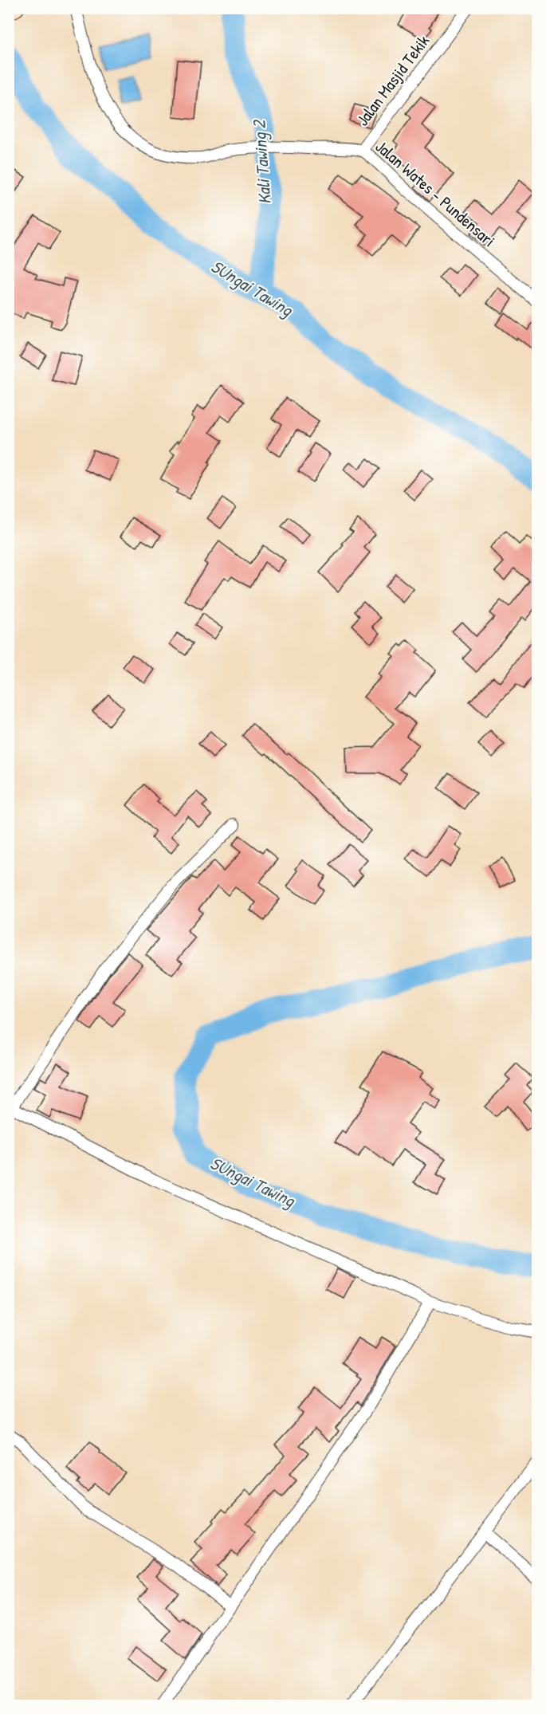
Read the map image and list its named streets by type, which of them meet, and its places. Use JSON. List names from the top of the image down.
{
  "streets": {
    "street": ["Jalan Masjid Tekik", "Jalan Wates - Pundensari"]
  },
  "crossings": [
    ["Jalan Masjid Tekik", "Jalan Wates - Pundensari"]
  ],
  "water": ["Kali Tawing 2", "SUngai Tawing"]
}
